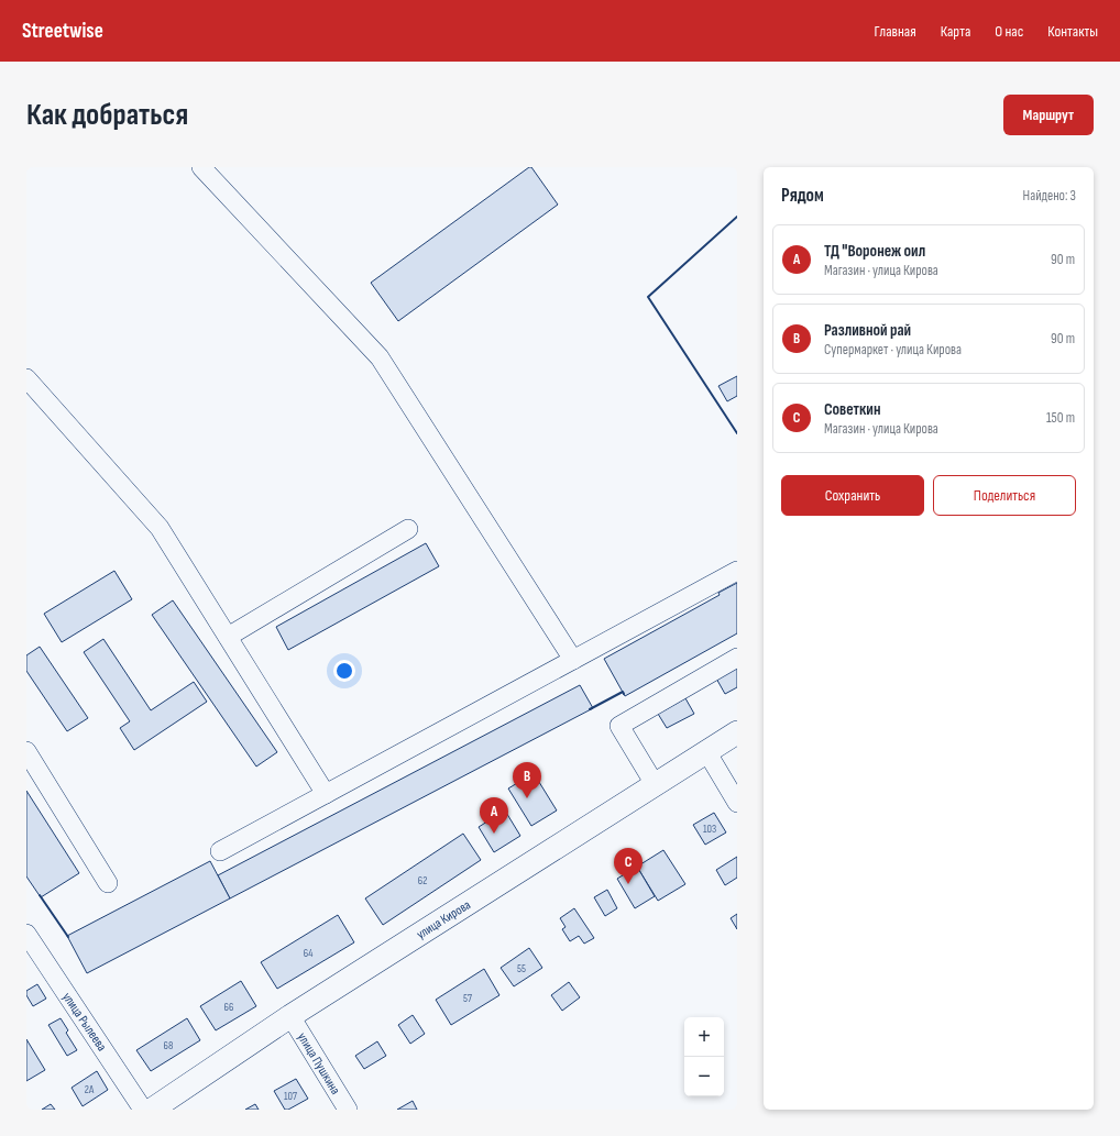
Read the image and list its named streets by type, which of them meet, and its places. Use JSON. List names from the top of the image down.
{
  "streets": {
    "main road": ["улица Кирова"],
    "street": ["улица Рылеева", "улица Пушкина"]
  },
  "crossings": [
    ["улица Кирова", "улица Пушкина"]
  ],
  "house_numbers": [
    "103",
    "62",
    "64",
    "55",
    "57",
    "66",
    "68",
    "2А",
    "107"
  ],
  "page": {
    "header": "Streetwise",
    "nav": [
      "Главная",
      "Карта",
      "О нас",
      "Контакты"
    ],
    "buttons": [
      "Маршрут",
      ["Сохранить", "Поделиться"]
    ],
    "title": "Как добраться",
    "heading": ["Рядом", "Найдено: 3"],
    "list": [
      {
        "mark": "A",
        "name": "ТД \"Воронеж оил",
        "note": "Магазин · улица Кирова",
        "value": "90 m"
      },
      {
        "mark": "B",
        "name": "Разливной рай",
        "note": "Супермаркет · улица Кирова",
        "value": "90 m"
      },
      {
        "mark": "C",
        "name": "Советкин",
        "note": "Магазин · улица Кирова",
        "value": "150 m"
      }
    ],
    "pins": ["B", "A", "C"],
    "map_buttons": ["+", "−"]
  }
}
